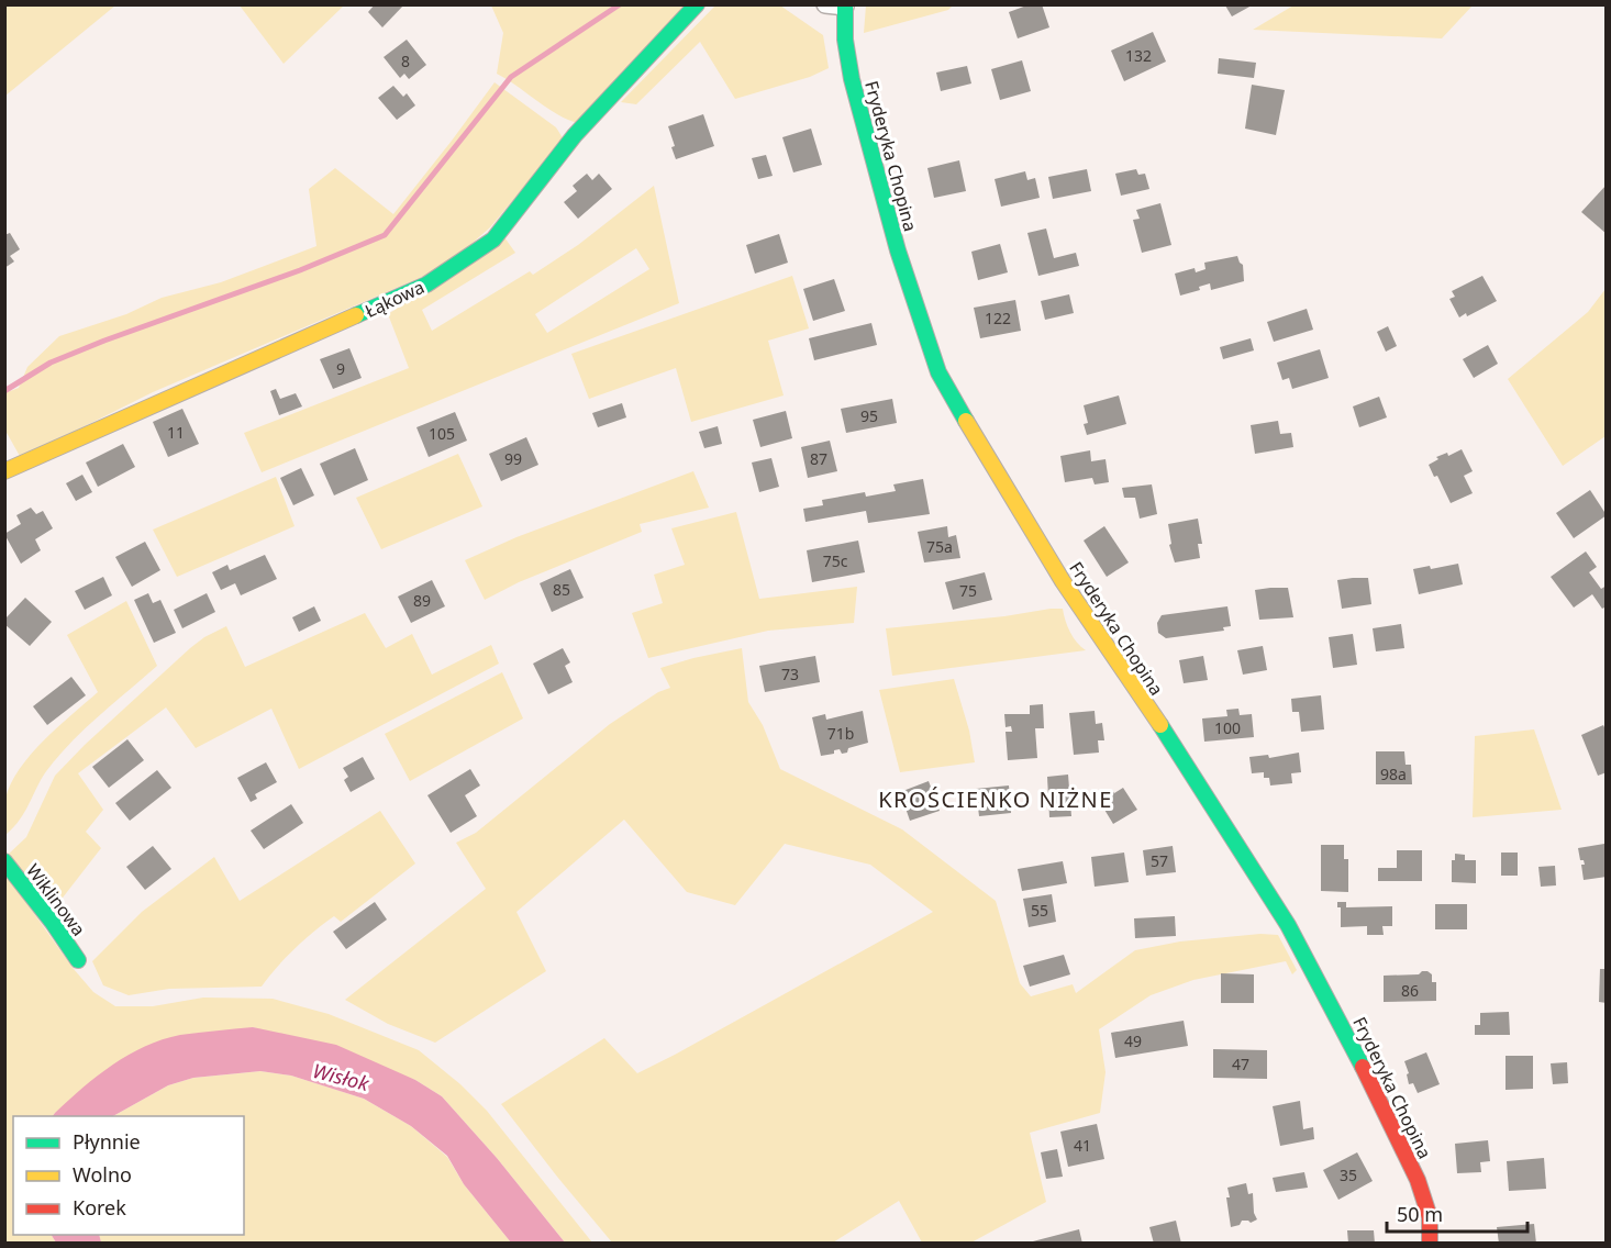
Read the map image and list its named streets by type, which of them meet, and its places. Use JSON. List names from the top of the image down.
{
  "streets": {
    "street": ["Fryderyka Chopina", "Łąkowa", "Wiklinowa"]
  },
  "districts": ["KROŚCIENKO NIŻNE"],
  "water": ["Wisłok"],
  "house_numbers": [
    "132",
    "8",
    "122",
    "9",
    "95",
    "11",
    "105",
    "99",
    "87",
    "75a",
    "75c",
    "85",
    "75",
    "89",
    "73",
    "100",
    "71b",
    "98a",
    "57",
    "55",
    "86",
    "49",
    "47",
    "41",
    "35"
  ],
  "legend": ["Płynnie", "Wolno", "Korek"],
  "scale_bar": "50 m"
}
